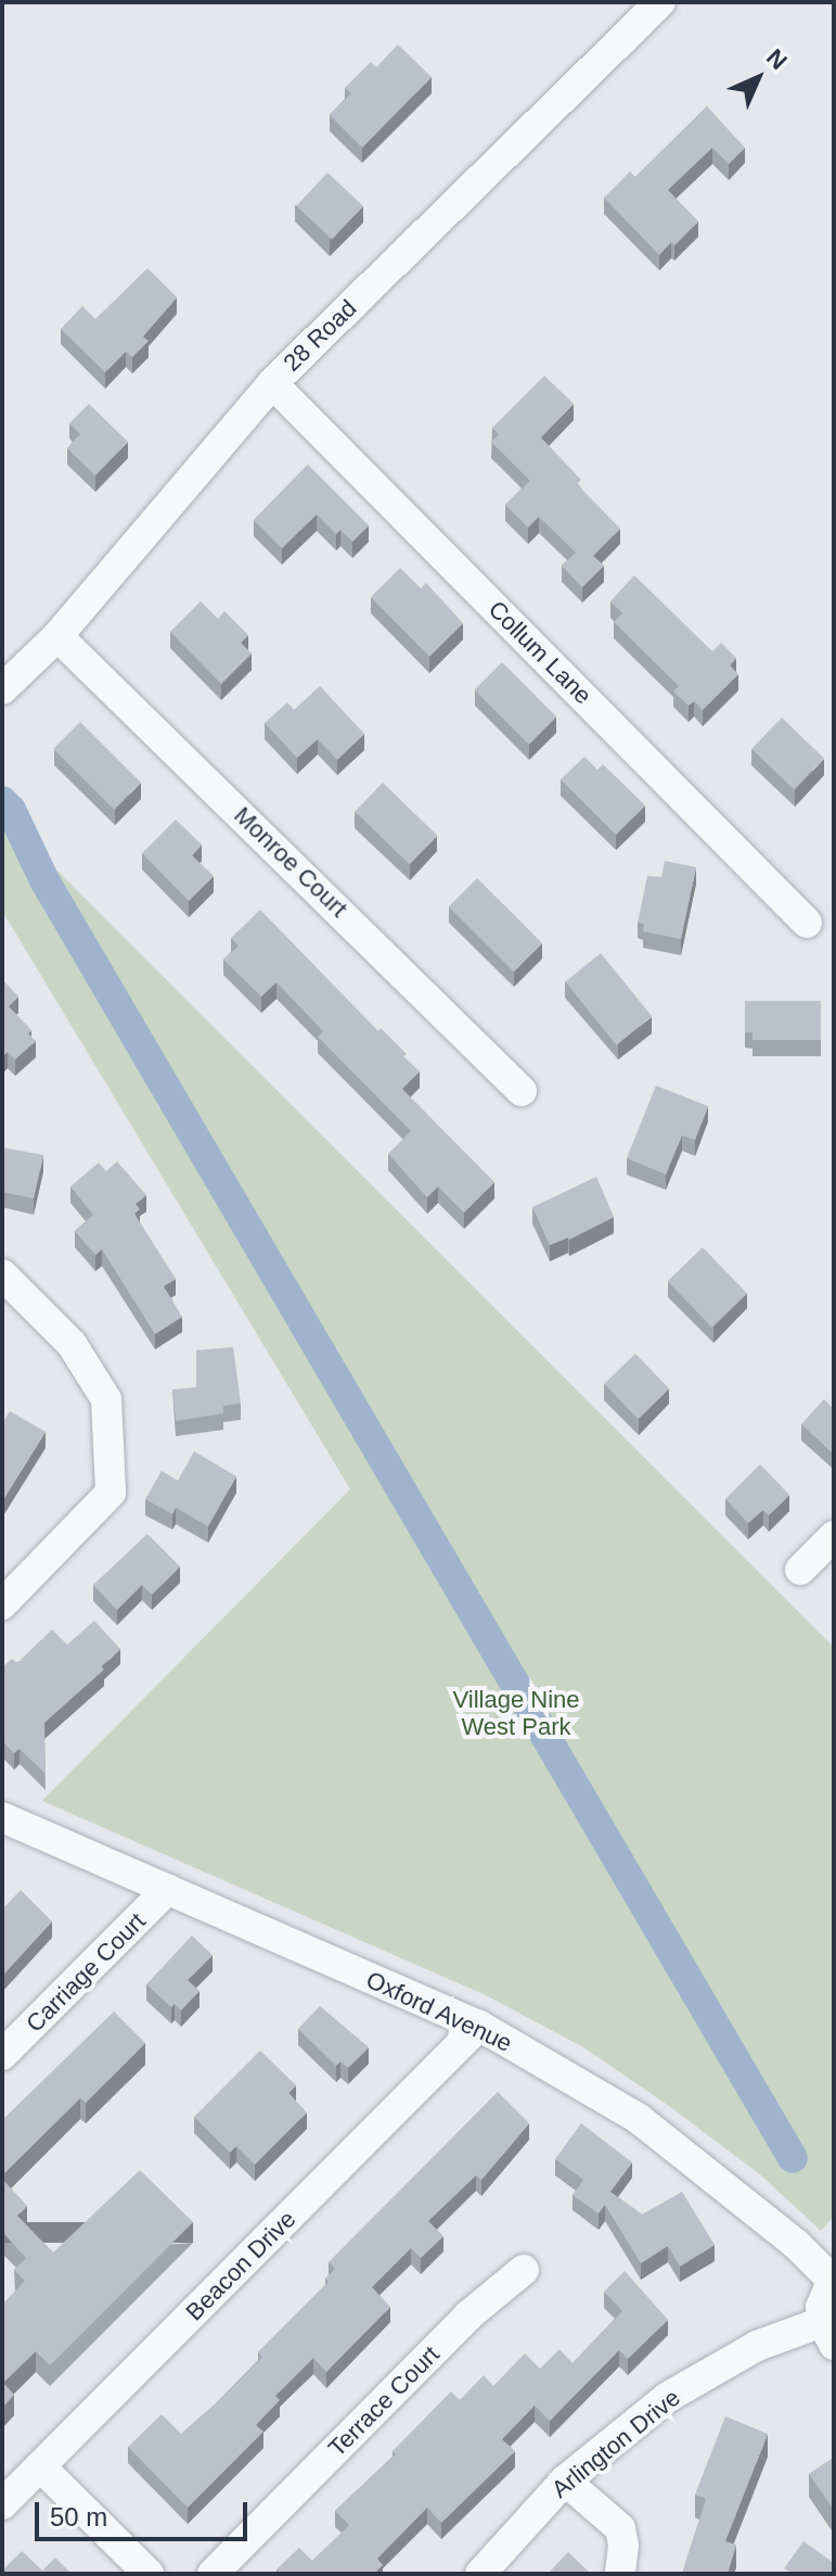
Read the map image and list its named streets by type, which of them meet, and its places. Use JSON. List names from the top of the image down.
{
  "streets": {
    "street": [
      "28 Road",
      "Collum Lane",
      "Monroe Court",
      "Carriage Court",
      "Oxford Avenue",
      "Beacon Drive",
      "Terrace Court",
      "Arlington Drive"
    ]
  },
  "crossings": [
    ["28 Road", "Collum Lane"],
    ["28 Road", "Monroe Court"],
    ["Carriage Court", "Oxford Avenue"],
    ["Oxford Avenue", "Beacon Drive"]
  ],
  "parks": ["Village Nine West Park"],
  "scale_bar": "50 m",
  "north": "top right"
}
